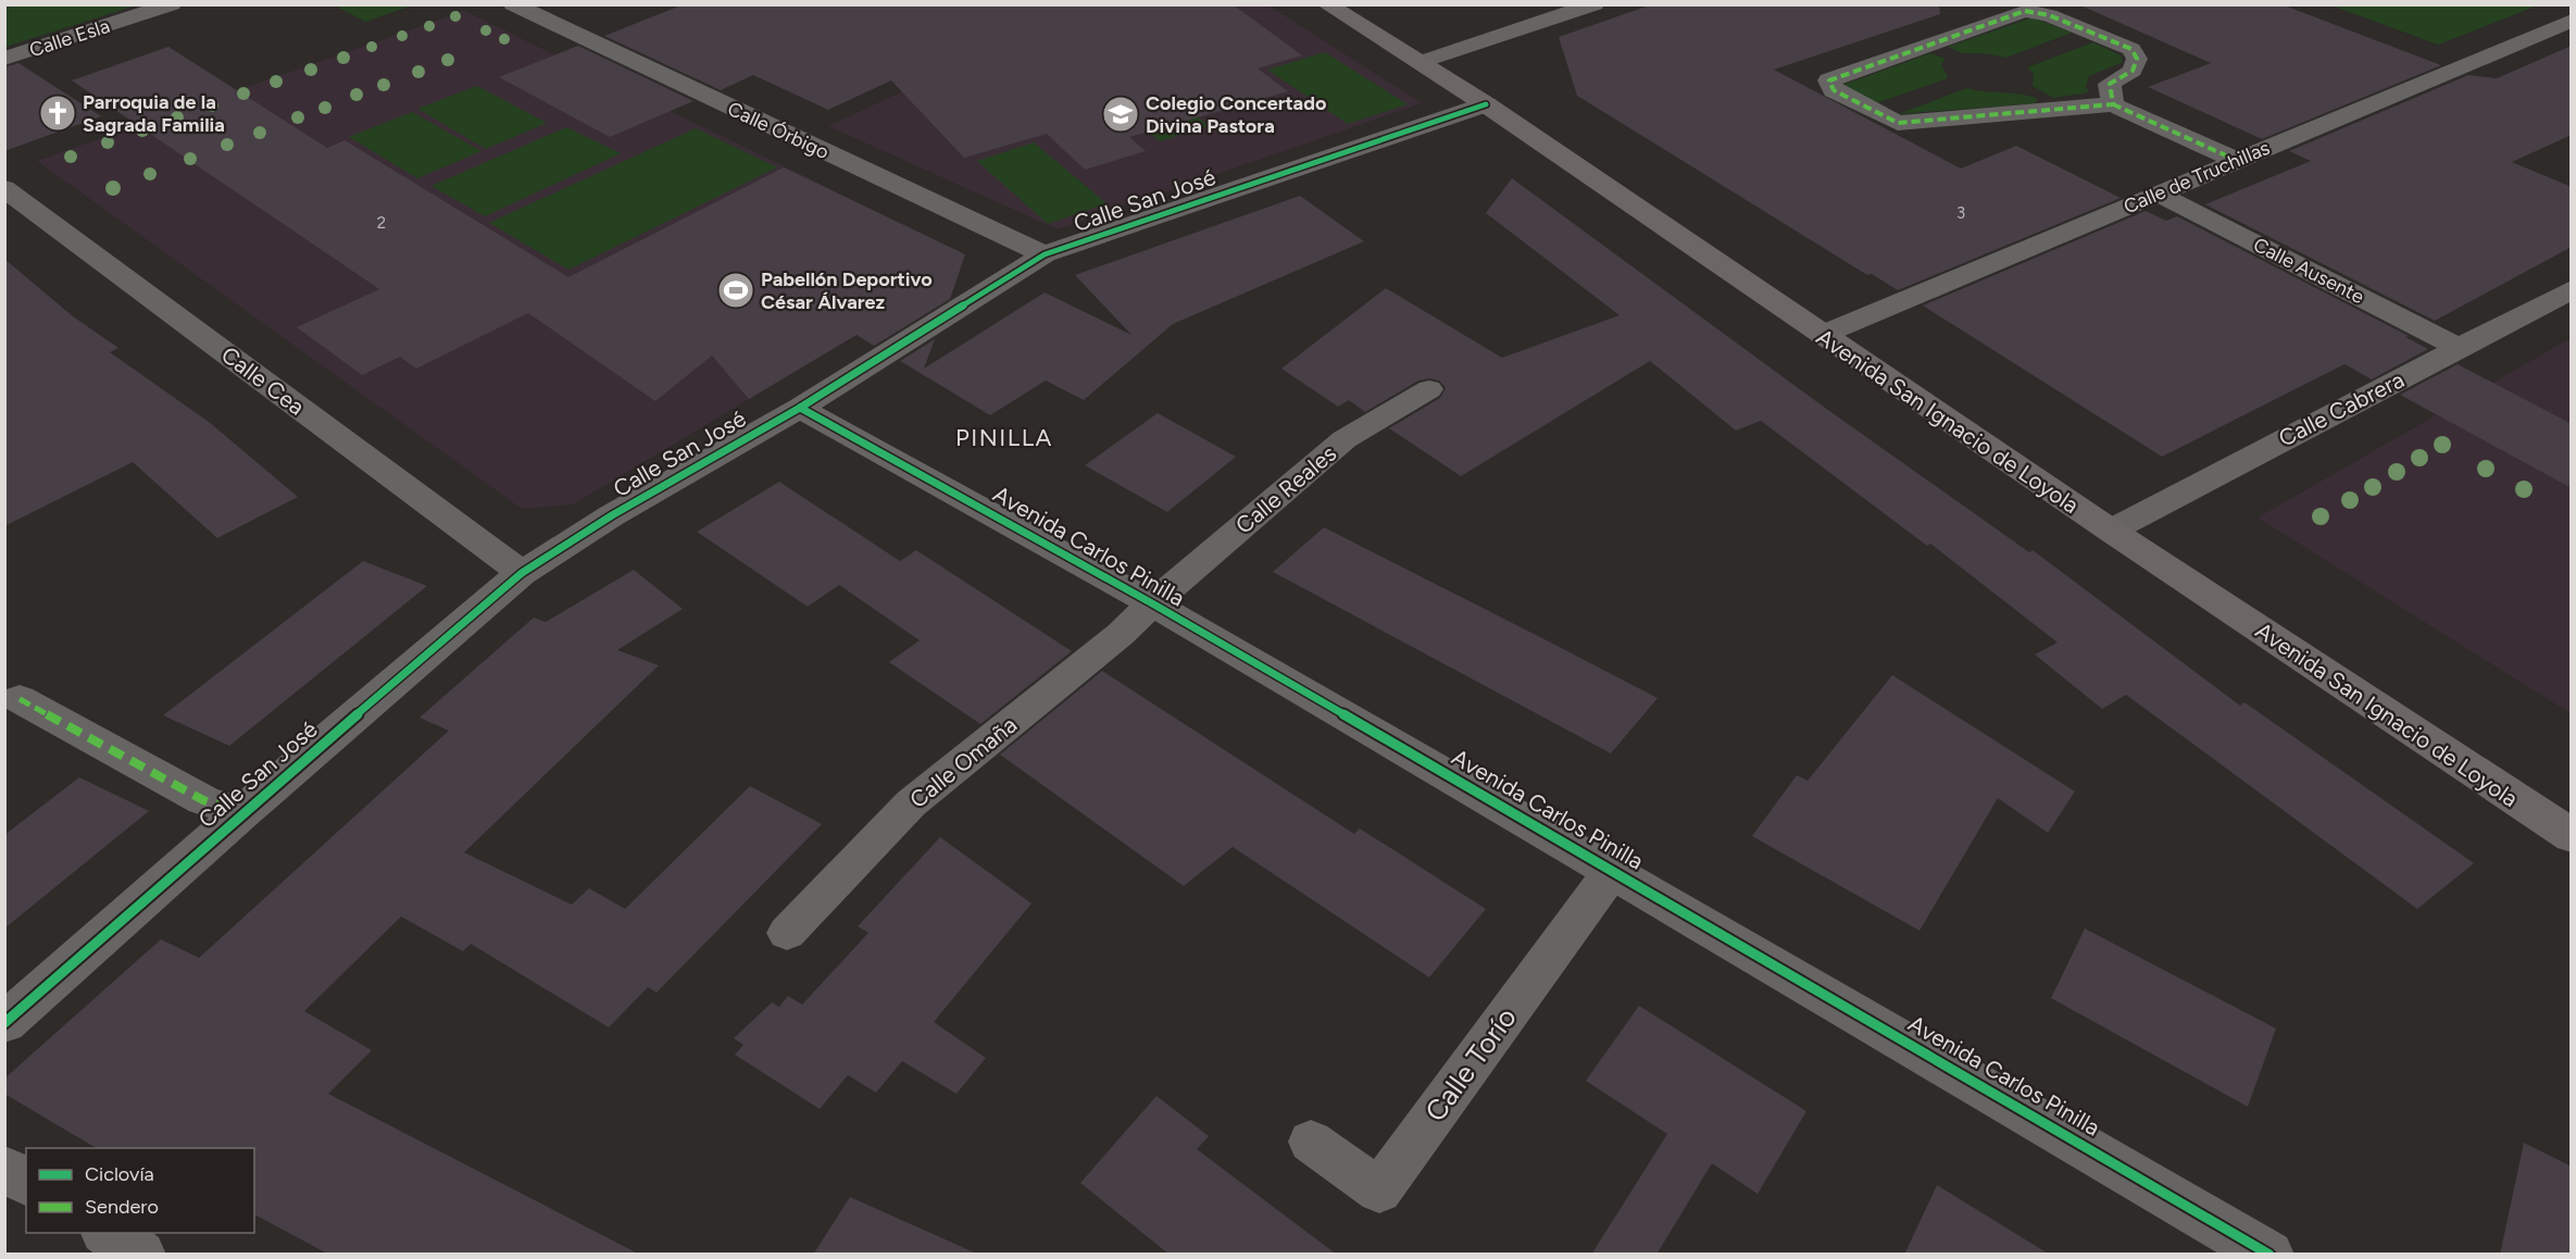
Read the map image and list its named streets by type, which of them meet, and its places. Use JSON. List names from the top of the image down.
{
  "streets": {
    "main road": ["Avenida San Ignacio de Loyola"],
    "street": [
      "Calle Esla",
      "Calle Órbigo",
      "Calle de Truchillas",
      "Calle San José",
      "Calle Ausente",
      "Calle Cea",
      "Calle Cabrera",
      "Avenida Carlos Pinilla"
    ],
    "lane": ["Calle Reales", "Calle Omaña", "Calle Torío"]
  },
  "crossings": [
    ["Calle Órbigo", "Calle San José"],
    ["Calle de Truchillas", "Calle Ausente"],
    ["Calle de Truchillas", "Avenida San Ignacio de Loyola"],
    ["Calle San José", "Calle Cea"],
    ["Calle San José", "Avenida San Ignacio de Loyola"],
    ["Calle San José", "Avenida Carlos Pinilla"],
    ["Calle Ausente", "Calle Cabrera"],
    ["Calle Cabrera", "Avenida San Ignacio de Loyola"],
    ["Calle Reales", "Avenida Carlos Pinilla"],
    ["Calle Reales", "Calle Omaña"],
    ["Avenida Carlos Pinilla", "Calle Omaña"],
    ["Avenida Carlos Pinilla", "Calle Torío"]
  ],
  "districts": ["PINILLA"],
  "places": {
    "church": ["Parroquia de la Sagrada Familia"],
    "school or university": ["Colegio Concertado Divina Pastora"],
    "sports": ["Pabellón Deportivo César Álvarez"]
  },
  "house_numbers": ["3", "2"],
  "legend": ["Ciclovía", "Sendero"]
}
